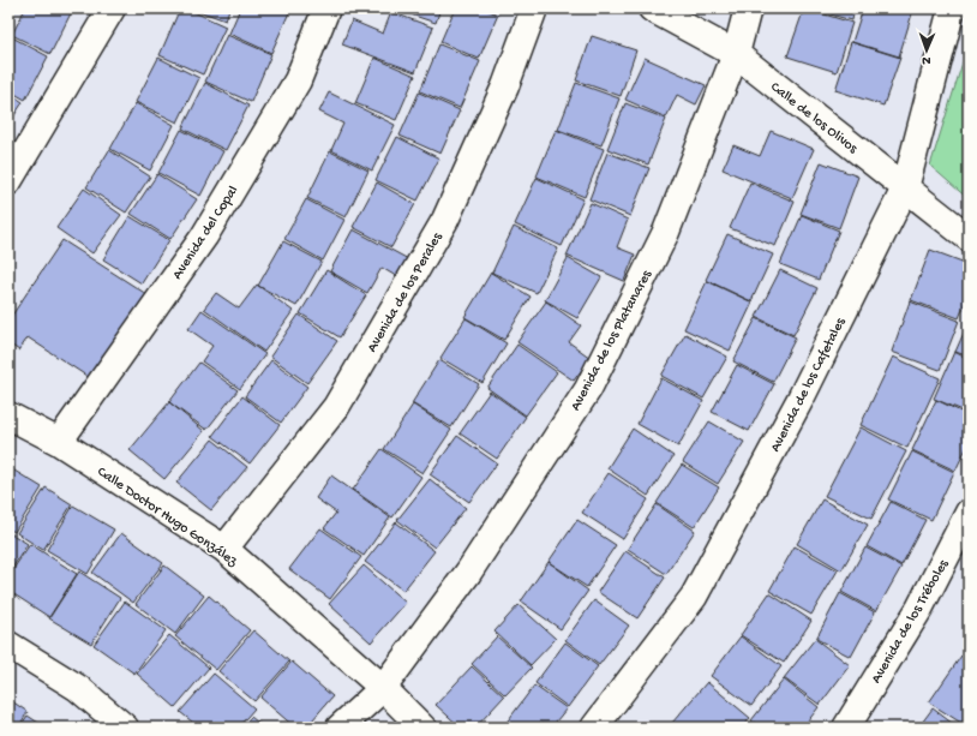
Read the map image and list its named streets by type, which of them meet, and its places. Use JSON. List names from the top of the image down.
{
  "streets": {
    "street": [
      "Calle de los Olivos",
      "Avenida del Copal",
      "Avenida de los Perales",
      "Avenida de los Platanares",
      "Avenida de los Cafetales",
      "Calle Doctor Hugo González",
      "Avenida de los Tréboles"
    ]
  },
  "crossings": [
    ["Calle de los Olivos", "Avenida de los Platanares"],
    ["Calle de los Olivos", "Avenida de los Cafetales"],
    ["Avenida del Copal", "Calle Doctor Hugo González"],
    ["Avenida de los Perales", "Calle Doctor Hugo González"],
    ["Avenida de los Platanares", "Calle Doctor Hugo González"]
  ],
  "north": "bottom"
}
